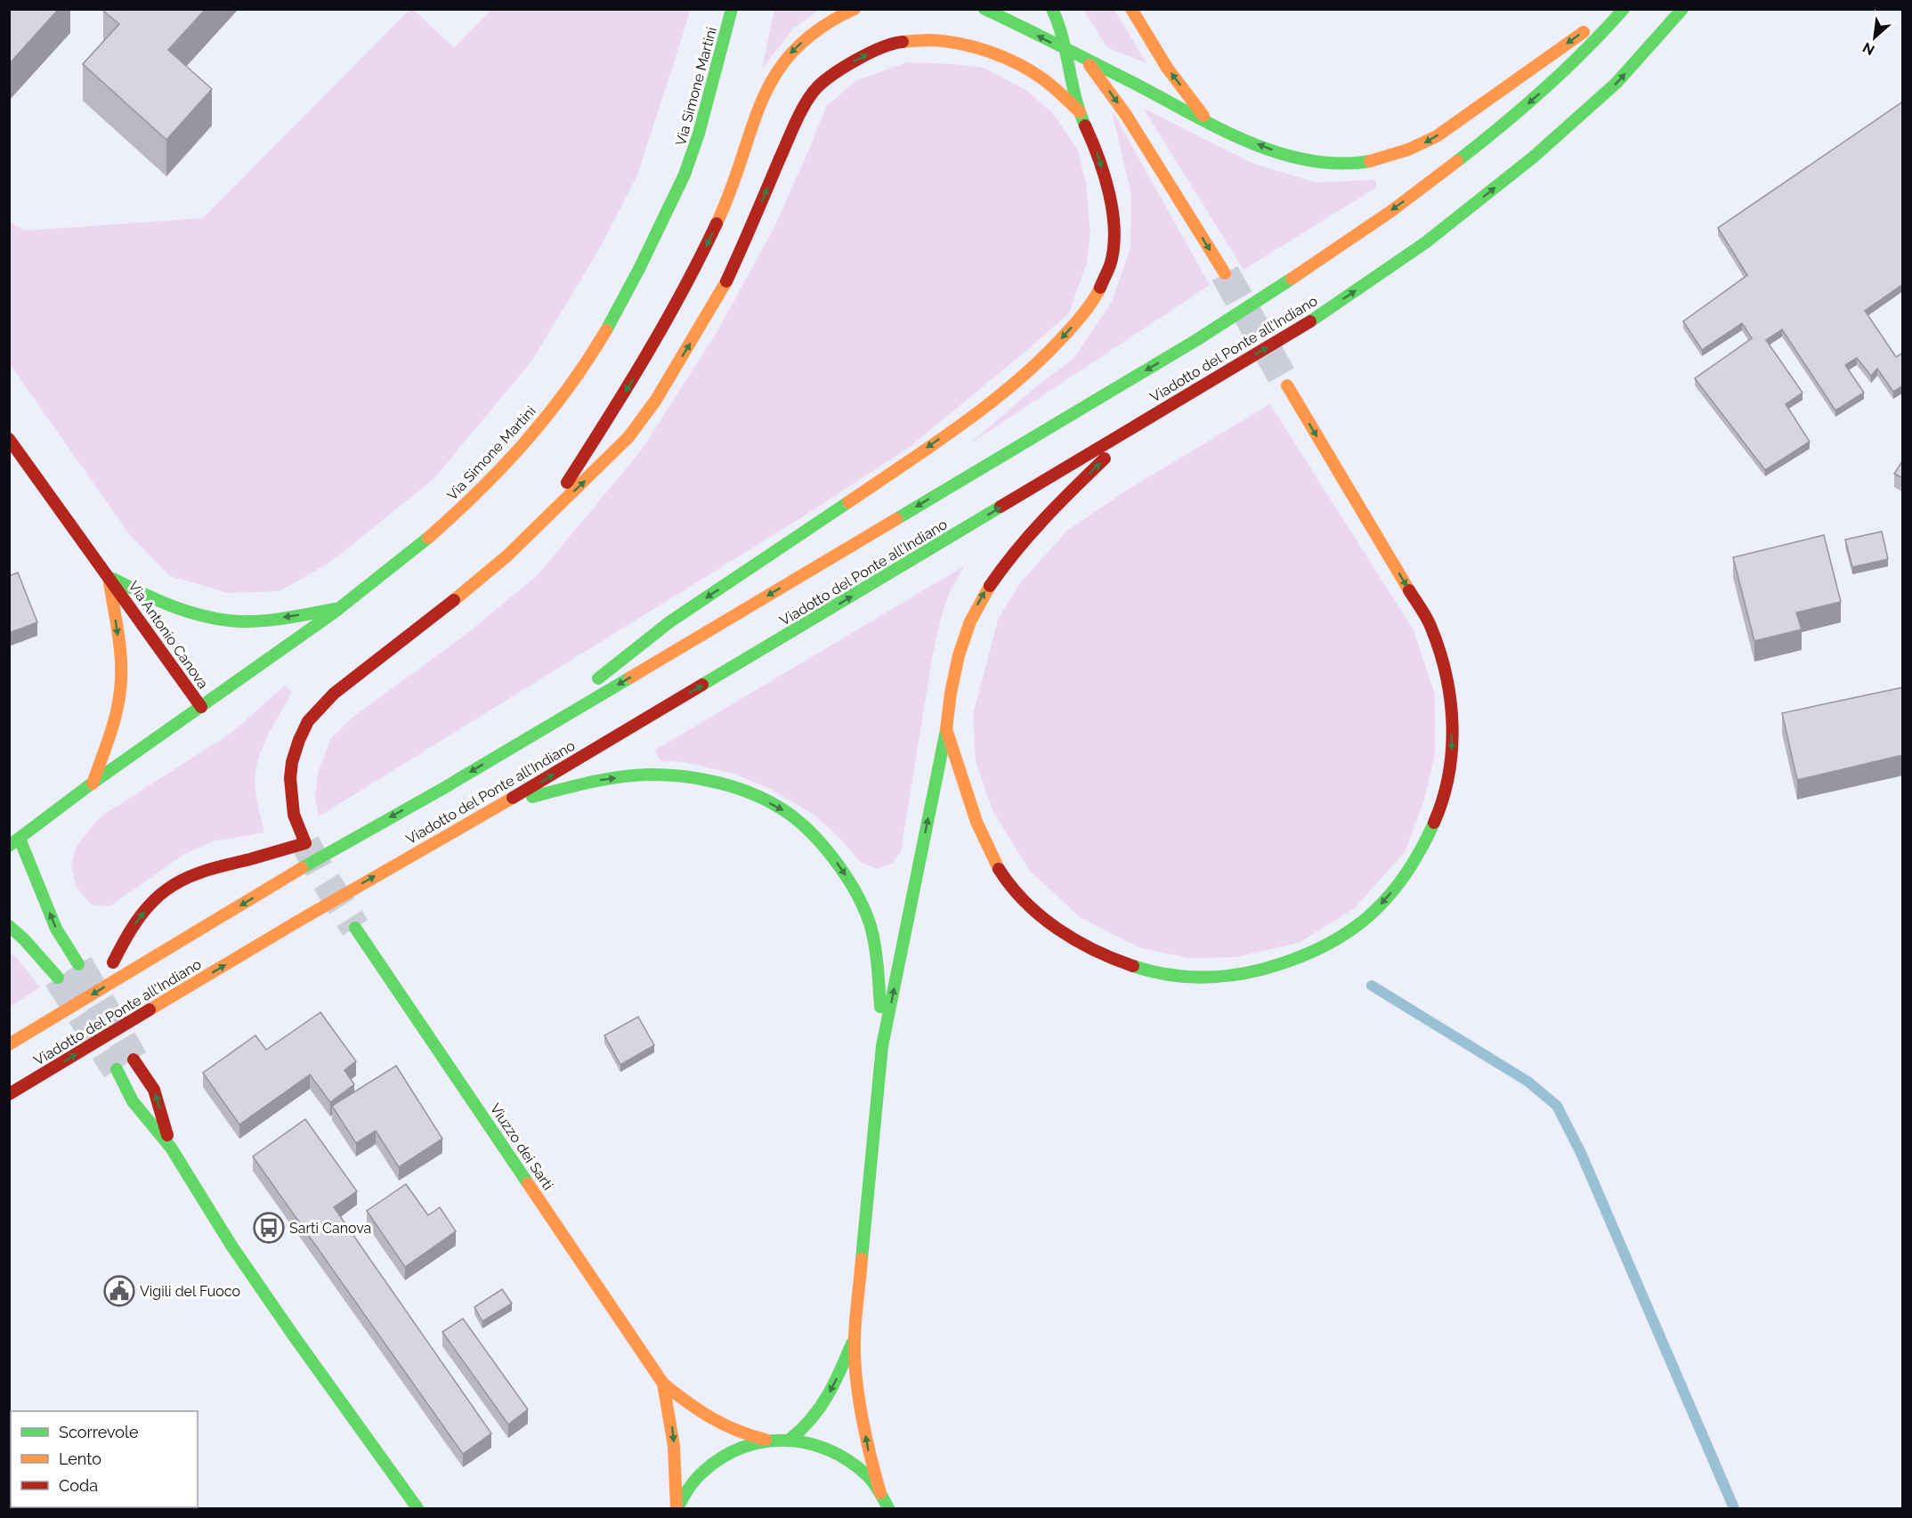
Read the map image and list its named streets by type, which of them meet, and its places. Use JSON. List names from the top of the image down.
{
  "streets": {
    "main road": [
      "Via Simone Martini",
      "Viadotto del Ponte all'Indiano",
      "Via Antonio Canova",
      "Viuzzo dei Sarti"
    ]
  },
  "crossings": [
    ["Via Simone Martini", "Via Antonio Canova"]
  ],
  "places": {
    "bus stop": ["Sarti Canova"],
    "public building": ["Vigili del Fuoco"]
  },
  "legend": ["Scorrevole", "Lento", "Coda"],
  "north": "bottom left"
}
